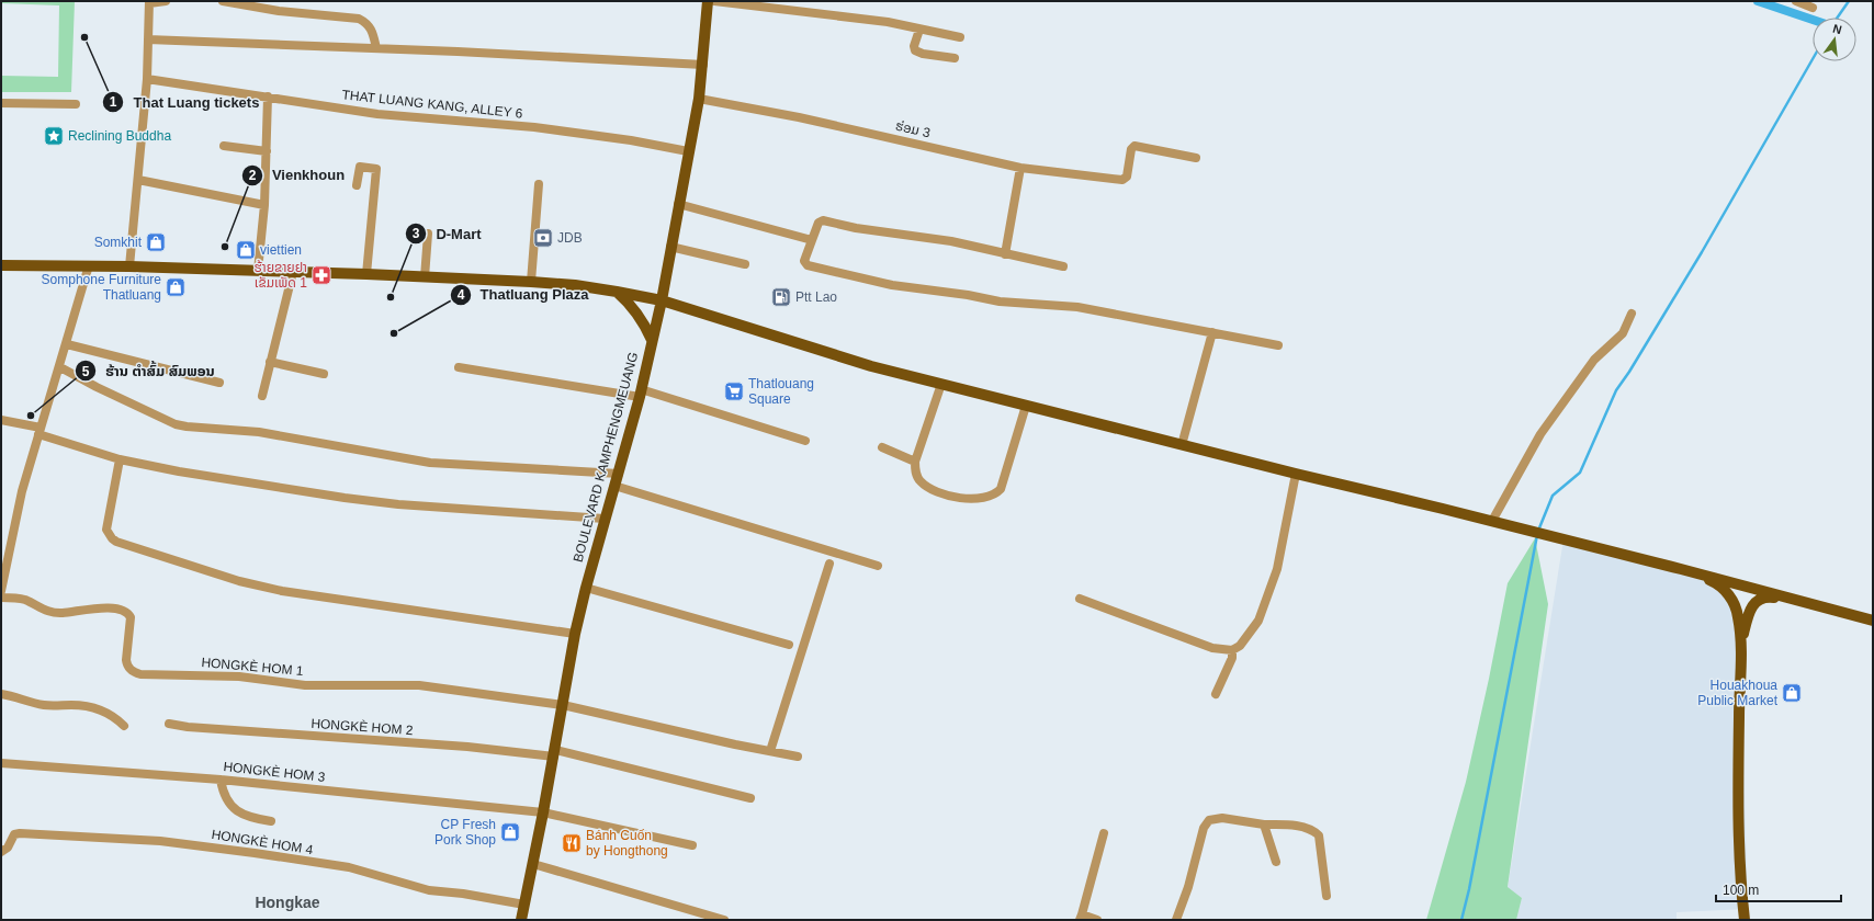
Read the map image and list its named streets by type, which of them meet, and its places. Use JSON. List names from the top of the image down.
{
  "streets": {
    "main road": ["BOULEVARD KAMPHENGMEUANG"],
    "street": [
      "THAT LUANG KANG, ALLEY 6",
      "ຮ່ອມ 3",
      "HONGKÈ HOM 1",
      "HONGKÈ HOM 2",
      "HONGKÈ HOM 3",
      "HONGKÈ HOM 4"
    ]
  },
  "crossings": [
    ["THAT LUANG KANG, ALLEY 6", "BOULEVARD KAMPHENGMEUANG"],
    ["ຮ່ອມ 3", "BOULEVARD KAMPHENGMEUANG"],
    ["BOULEVARD KAMPHENGMEUANG", "HONGKÈ HOM 1"],
    ["BOULEVARD KAMPHENGMEUANG", "HONGKÈ HOM 2"],
    ["BOULEVARD KAMPHENGMEUANG", "HONGKÈ HOM 3"],
    ["BOULEVARD KAMPHENGMEUANG", "HONGKÈ HOM 4"]
  ],
  "districts": ["Hongkae"],
  "places": {
    "other": [
      "That Luang tickets",
      "Vienkhoun",
      "D-Mart",
      "Thatluang Plaza",
      "ຮ້ານ ຕຳສົ້ມ ສົມພອນ"
    ],
    "place": ["Reclining Buddha"],
    "bank": ["JDB"],
    "shop": [
      "Somkhit",
      "viettien",
      "Somphone Furniture Thatluang",
      "Houakhoua Public Market",
      "CP Fresh Pork Shop"
    ],
    "pharmacy": ["ຮ້າຍຂາຍຢາ ເຂັມເພັດ 1"],
    "fuel station": ["Ptt Lao"],
    "supermarket": ["Thatlouang Square"],
    "restaurant": ["Bánh Cuốn by Hongthong"]
  },
  "scale_bar": "100 m",
  "north": "top"
}
